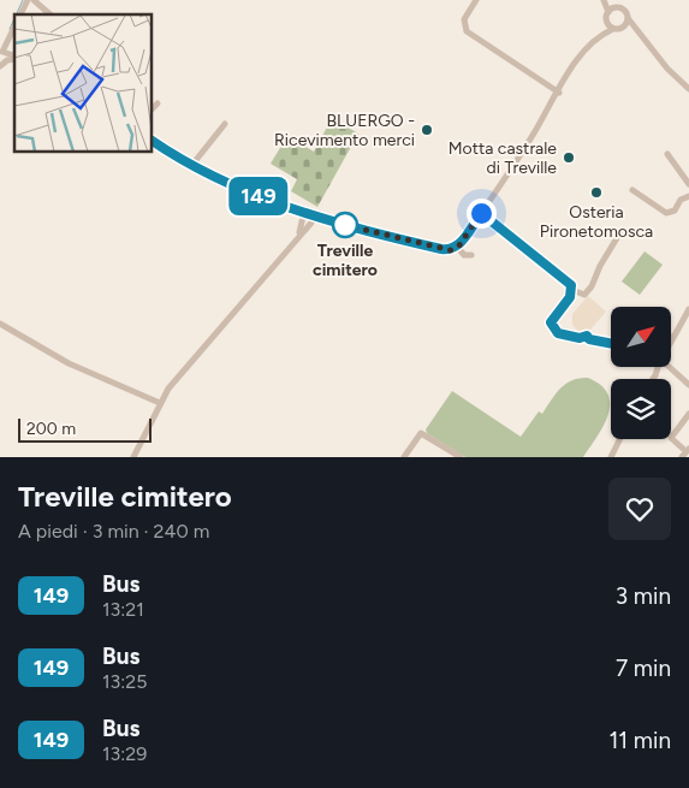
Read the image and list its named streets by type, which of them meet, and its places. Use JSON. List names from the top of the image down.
{
  "places": [
    "BLUERGO - Ricevimento merci",
    "Motta castrale di Treville",
    "Osteria Pironetomosca",
    "Treville cimitero"
  ],
  "lines": ["bus line 149"],
  "scale_bar": "200 m",
  "north": "top right",
  "page": {
    "on_map": "149",
    "scale": "200 m",
    "heading": ["Treville cimitero", "A piedi · 3 min · 240 m"],
    "list": [
      {
        "mark": "149",
        "name": "Bus",
        "note": "13:21",
        "value": "3 min"
      },
      {
        "mark": "149",
        "name": "Bus",
        "note": "13:25",
        "value": "7 min"
      },
      {
        "mark": "149",
        "name": "Bus",
        "note": "13:29",
        "value": "11 min"
      }
    ]
  }
}
